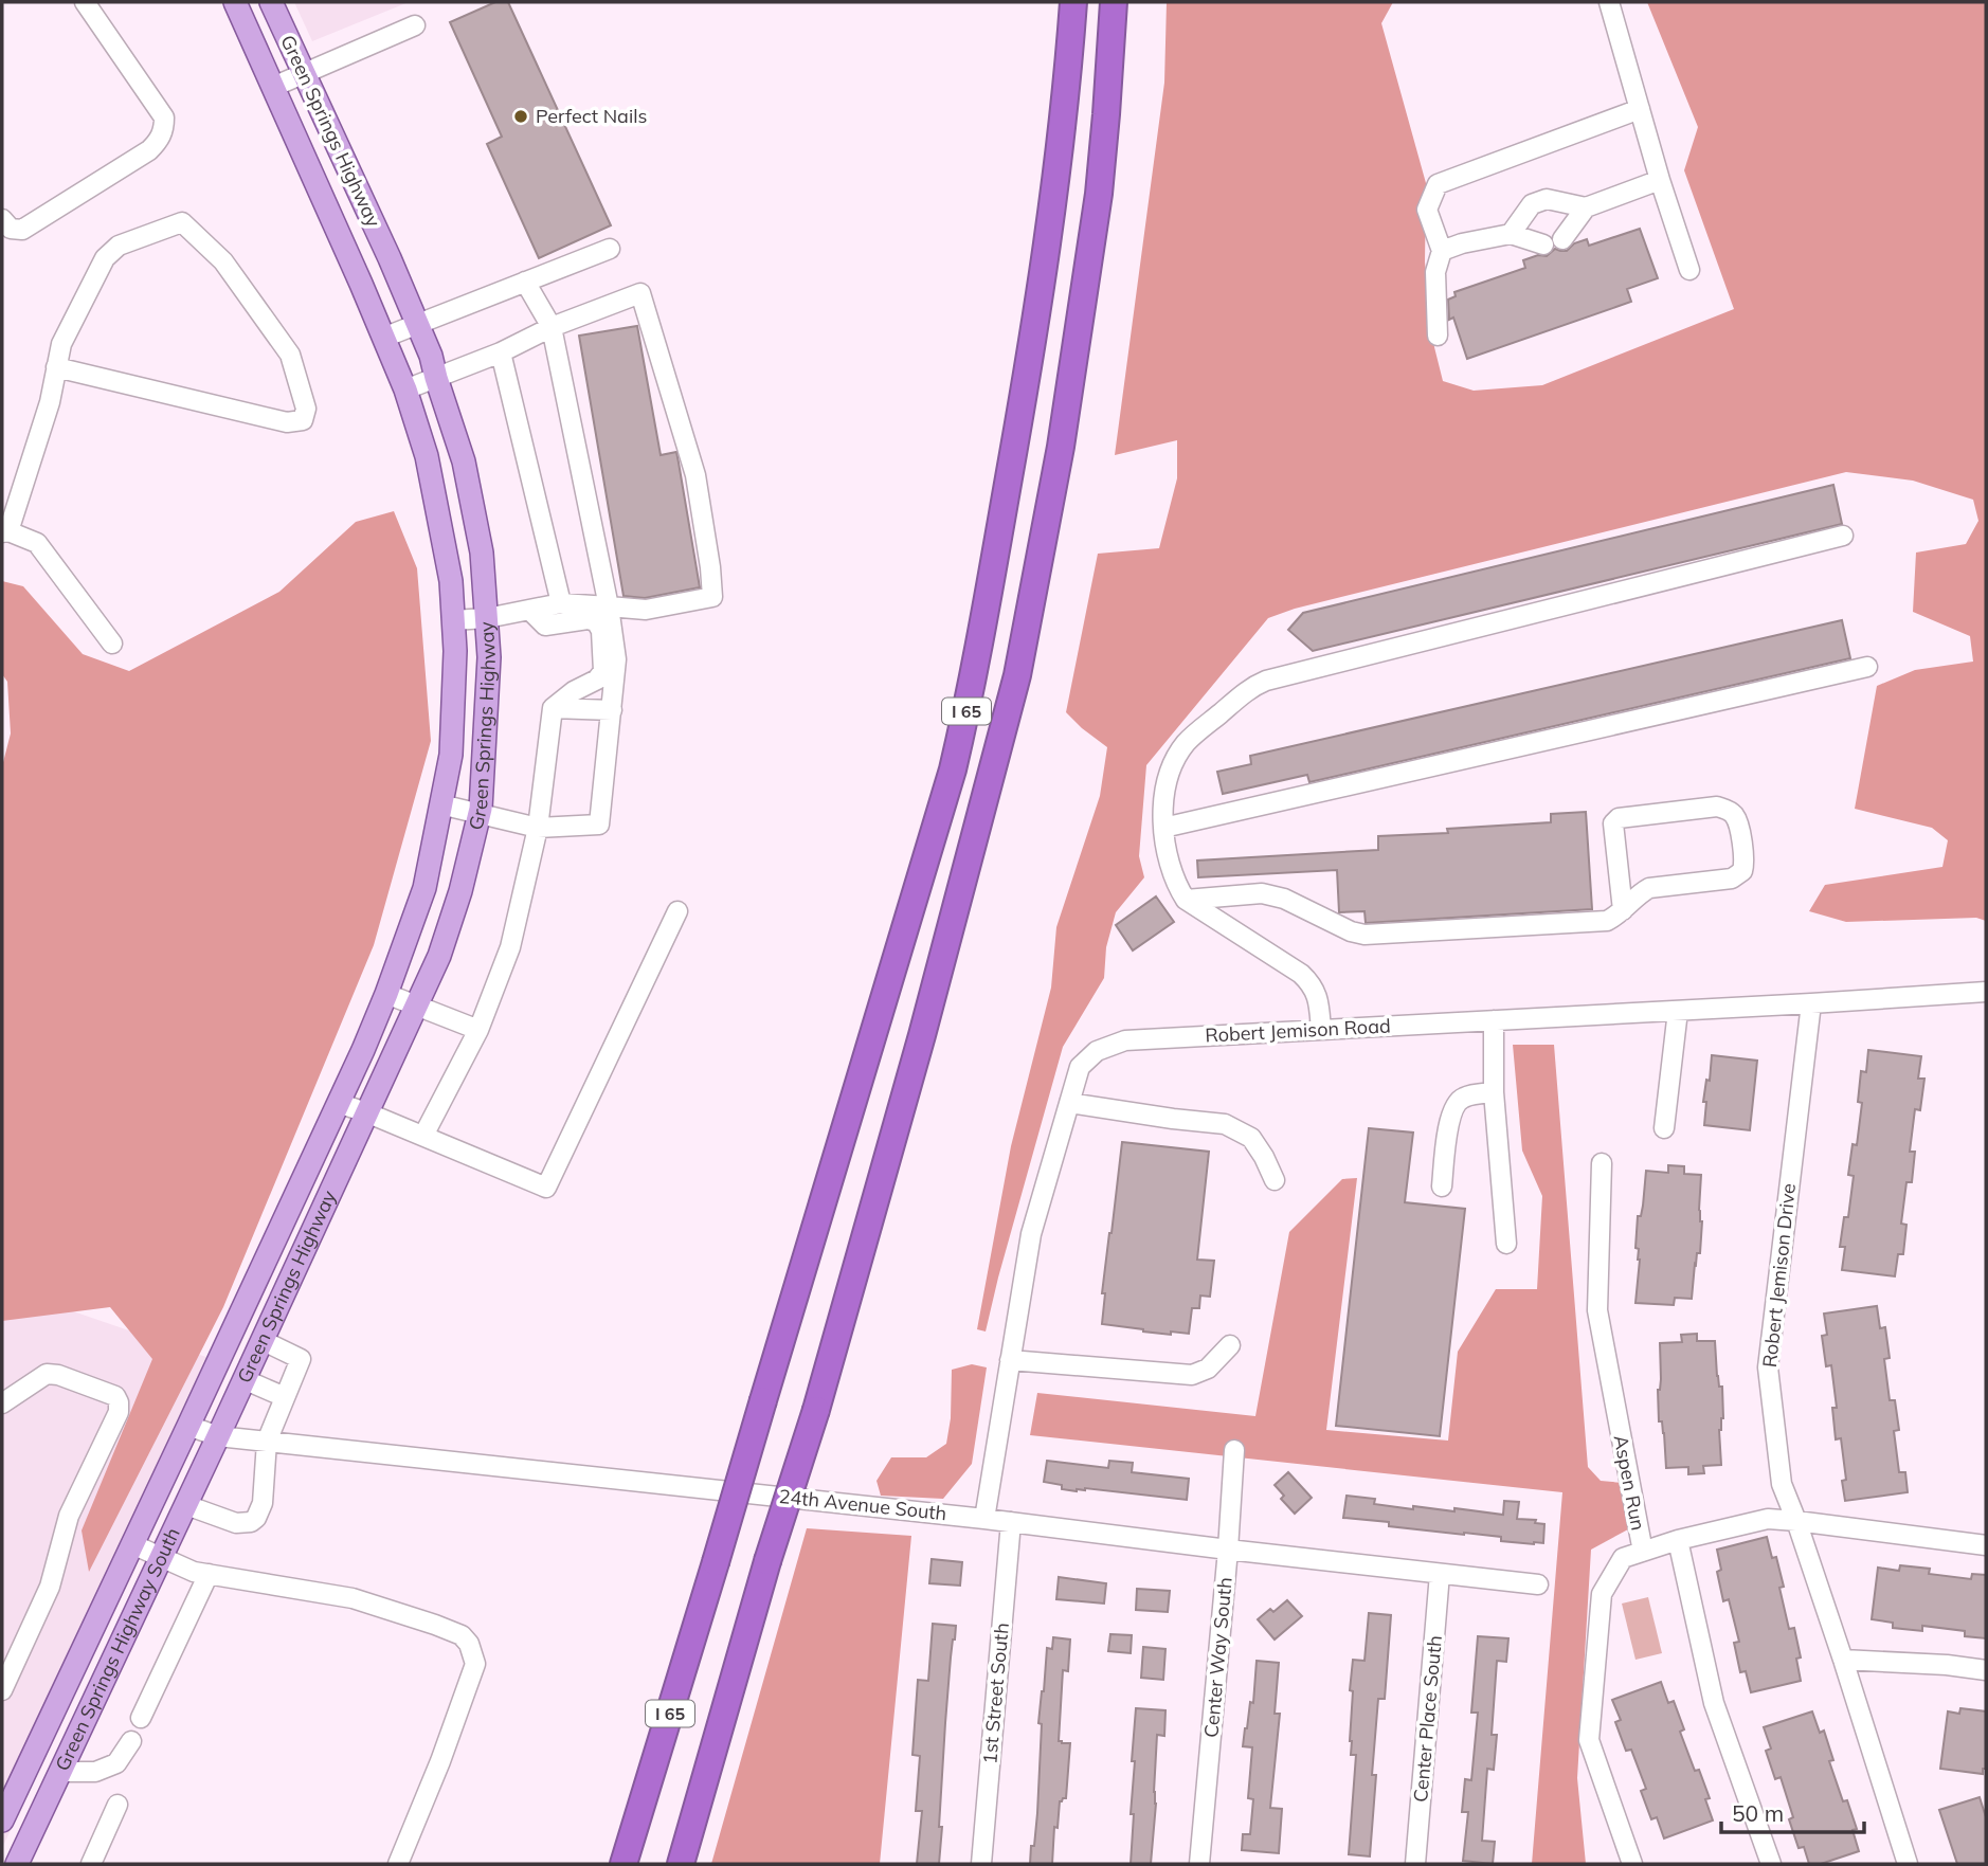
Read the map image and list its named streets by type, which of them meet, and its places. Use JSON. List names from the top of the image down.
{
  "streets": {
    "highway": ["I 65"],
    "main road": ["Green Springs Highway", "Green Springs Highway South"],
    "street": [
      "Robert Jemison Road",
      "Robert Jemison Drive",
      "Aspen Run",
      "24th Avenue South",
      "Center Way South",
      "1st Street South",
      "Center Place South"
    ]
  },
  "crossings": [
    ["Green Springs Highway", "24th Avenue South"],
    ["Green Springs Highway", "Green Springs Highway South"],
    ["Robert Jemison Road", "Robert Jemison Drive"],
    ["Robert Jemison Road", "24th Avenue South"],
    ["24th Avenue South", "Green Springs Highway South"],
    ["24th Avenue South", "Center Way South"],
    ["24th Avenue South", "1st Street South"],
    ["24th Avenue South", "Center Place South"]
  ],
  "places": ["Perfect Nails"],
  "scale_bar": "50 m"
}
